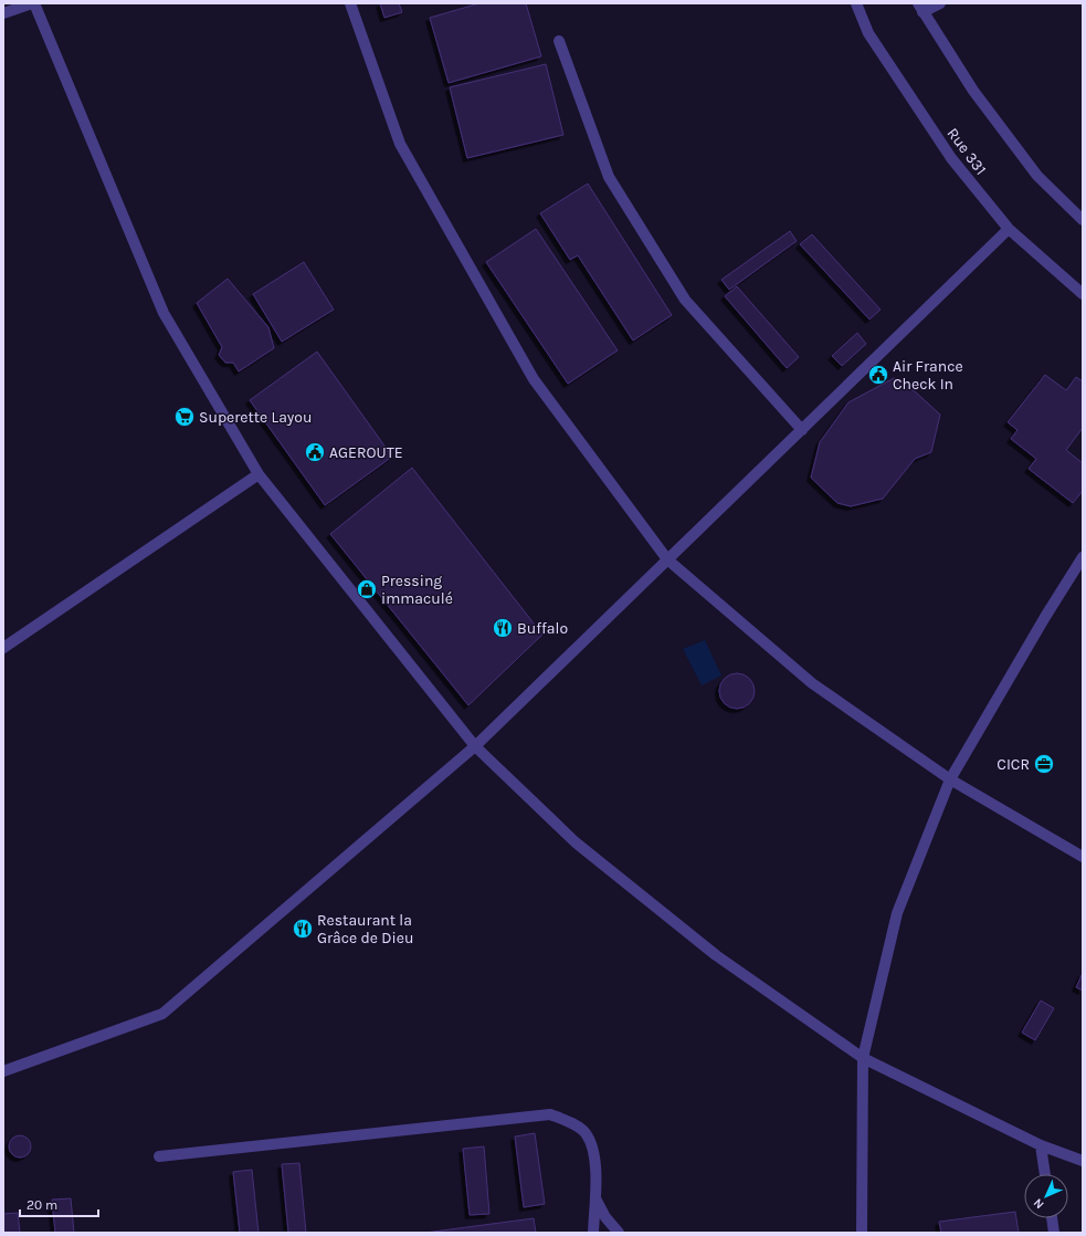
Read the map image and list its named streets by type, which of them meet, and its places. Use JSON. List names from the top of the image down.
{
  "streets": {
    "street": ["Rue 331"]
  },
  "places": {
    "public building": ["Air France Check In", "AGEROUTE"],
    "supermarket": ["Superette Layou"],
    "shop": ["Pressing immaculé"],
    "restaurant": ["Buffalo", "Restaurant la Grâce de Dieu"],
    "office": ["CICR"]
  },
  "scale_bar": "20 m",
  "north": "bottom left"
}
